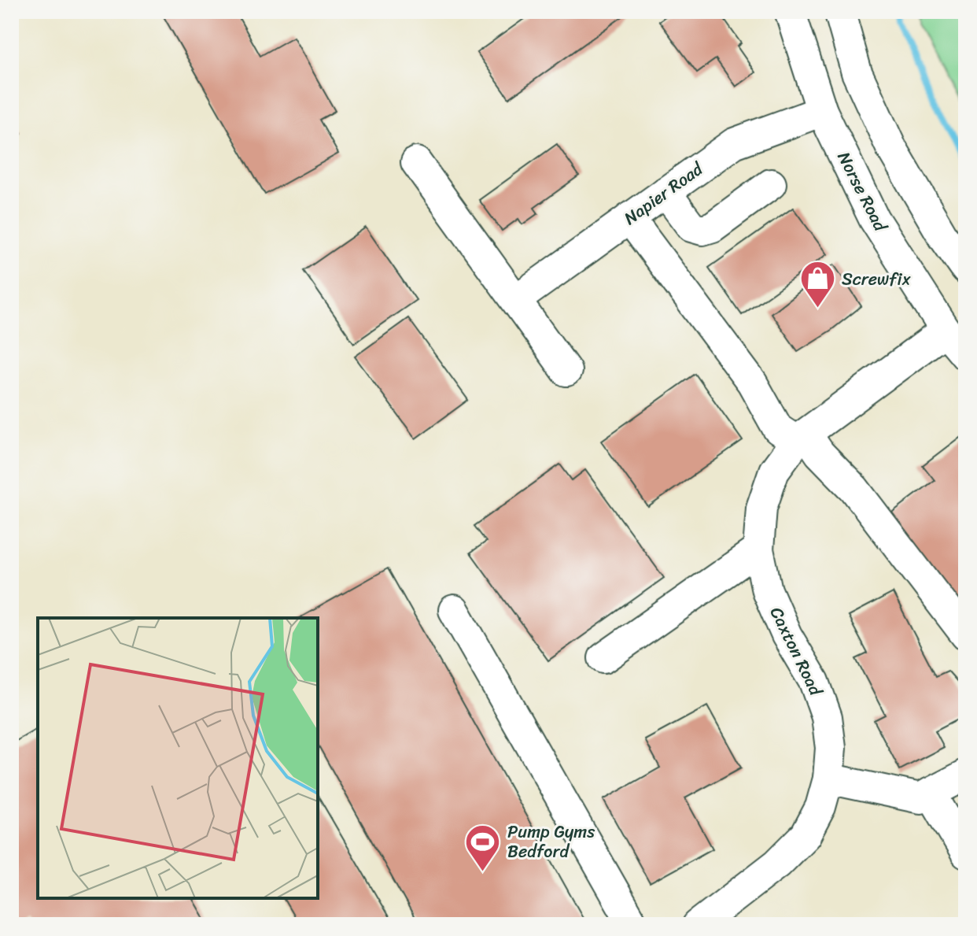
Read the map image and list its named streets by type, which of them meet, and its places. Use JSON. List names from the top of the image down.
{
  "streets": {
    "street": ["Norse Road", "Napier Road", "Caxton Road"]
  },
  "crossings": [
    ["Norse Road", "Napier Road"],
    ["Norse Road", "Caxton Road"]
  ],
  "places": {
    "shop": ["Screwfix"],
    "sports": ["Pump Gyms Bedford"]
  }
}
